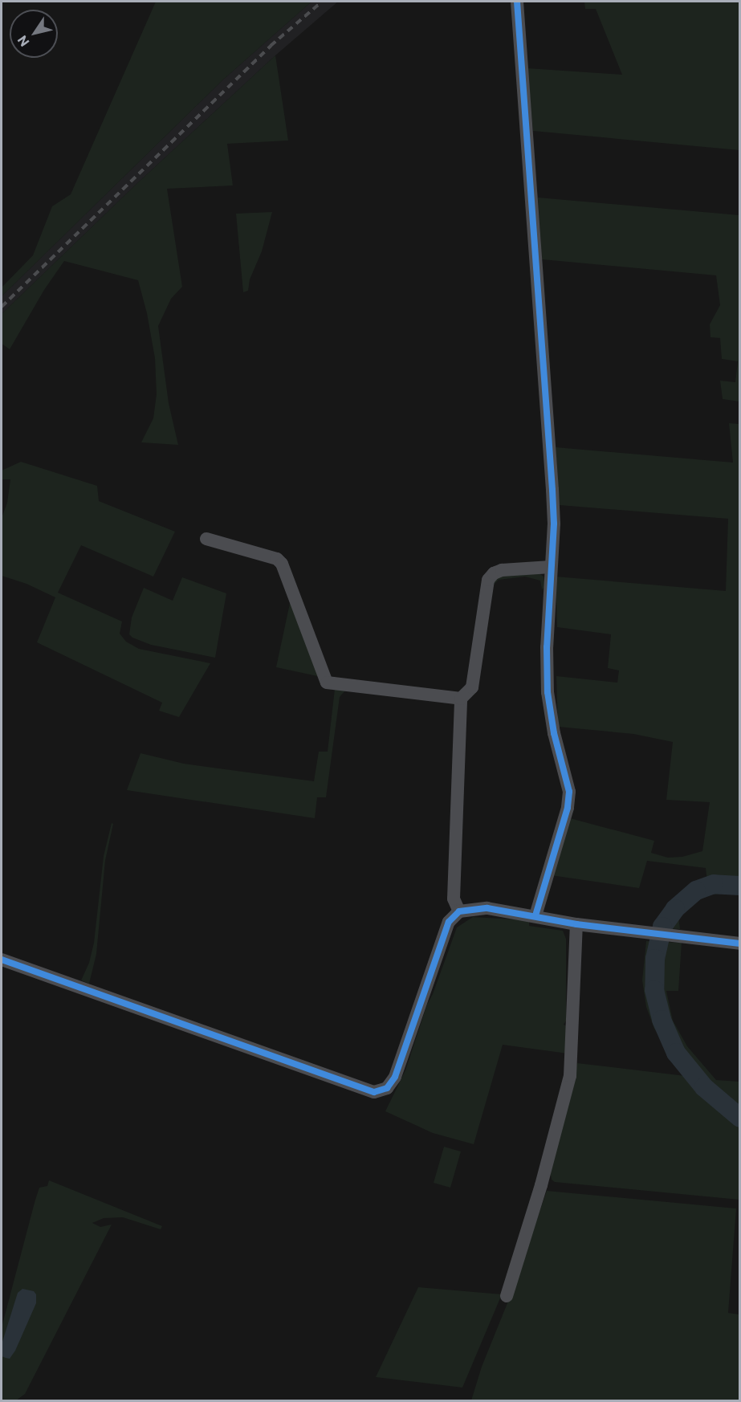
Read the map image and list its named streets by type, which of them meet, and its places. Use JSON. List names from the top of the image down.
{
  "north": "bottom left"
}
